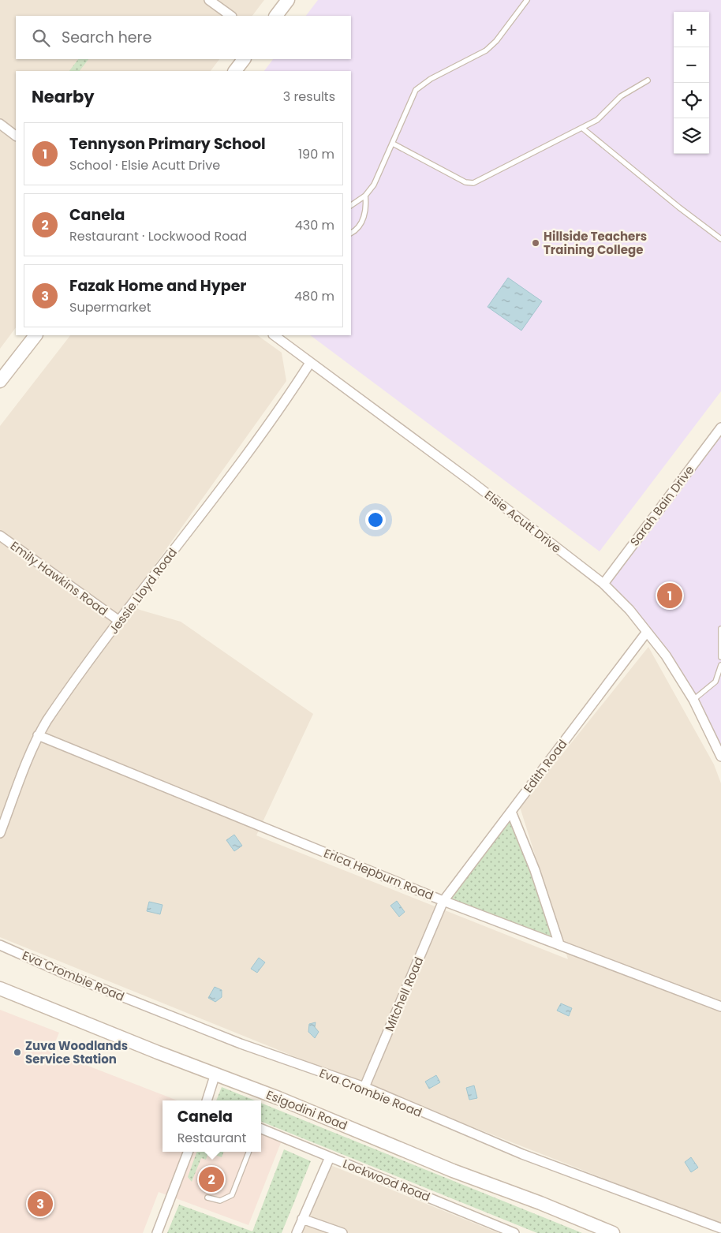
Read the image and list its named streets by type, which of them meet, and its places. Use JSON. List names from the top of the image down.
{
  "streets": {
    "main road": ["Esigodini Road"],
    "street": [
      "Sarah Bain Drive",
      "Elsie Acutt Drive",
      "Emily Hawkins Road",
      "Jessie Lloyd Road",
      "Edith Road",
      "Erica Hepburn Road",
      "Eva Crombie Road",
      "Mitchell Road",
      "Lockwood Road"
    ]
  },
  "crossings": [
    ["Sarah Bain Drive", "Elsie Acutt Drive"],
    ["Elsie Acutt Drive", "Jessie Lloyd Road"],
    ["Elsie Acutt Drive", "Edith Road"],
    ["Emily Hawkins Road", "Jessie Lloyd Road"],
    ["Jessie Lloyd Road", "Erica Hepburn Road"],
    ["Edith Road", "Erica Hepburn Road"],
    ["Edith Road", "Mitchell Road"],
    ["Erica Hepburn Road", "Mitchell Road"],
    ["Eva Crombie Road", "Mitchell Road"]
  ],
  "places": ["Hillside Teachers Training College", "Zuva Woodlands Service Station"],
  "page": {
    "map_buttons": ["+", "−"],
    "search": "Search here",
    "heading": ["Nearby", "3 results"],
    "list": [
      {
        "mark": "1",
        "name": "Tennyson Primary School",
        "note": "School · Elsie Acutt Drive",
        "value": "190 m"
      },
      {
        "mark": "2",
        "name": "Canela",
        "note": "Restaurant · Lockwood Road",
        "value": "430 m"
      },
      {
        "mark": "3",
        "name": "Fazak Home and Hyper",
        "note": "Supermarket",
        "value": "480 m"
      }
    ],
    "pins": ["1", "2", "3"],
    "popup": ["Canela", "Restaurant"]
  }
}
